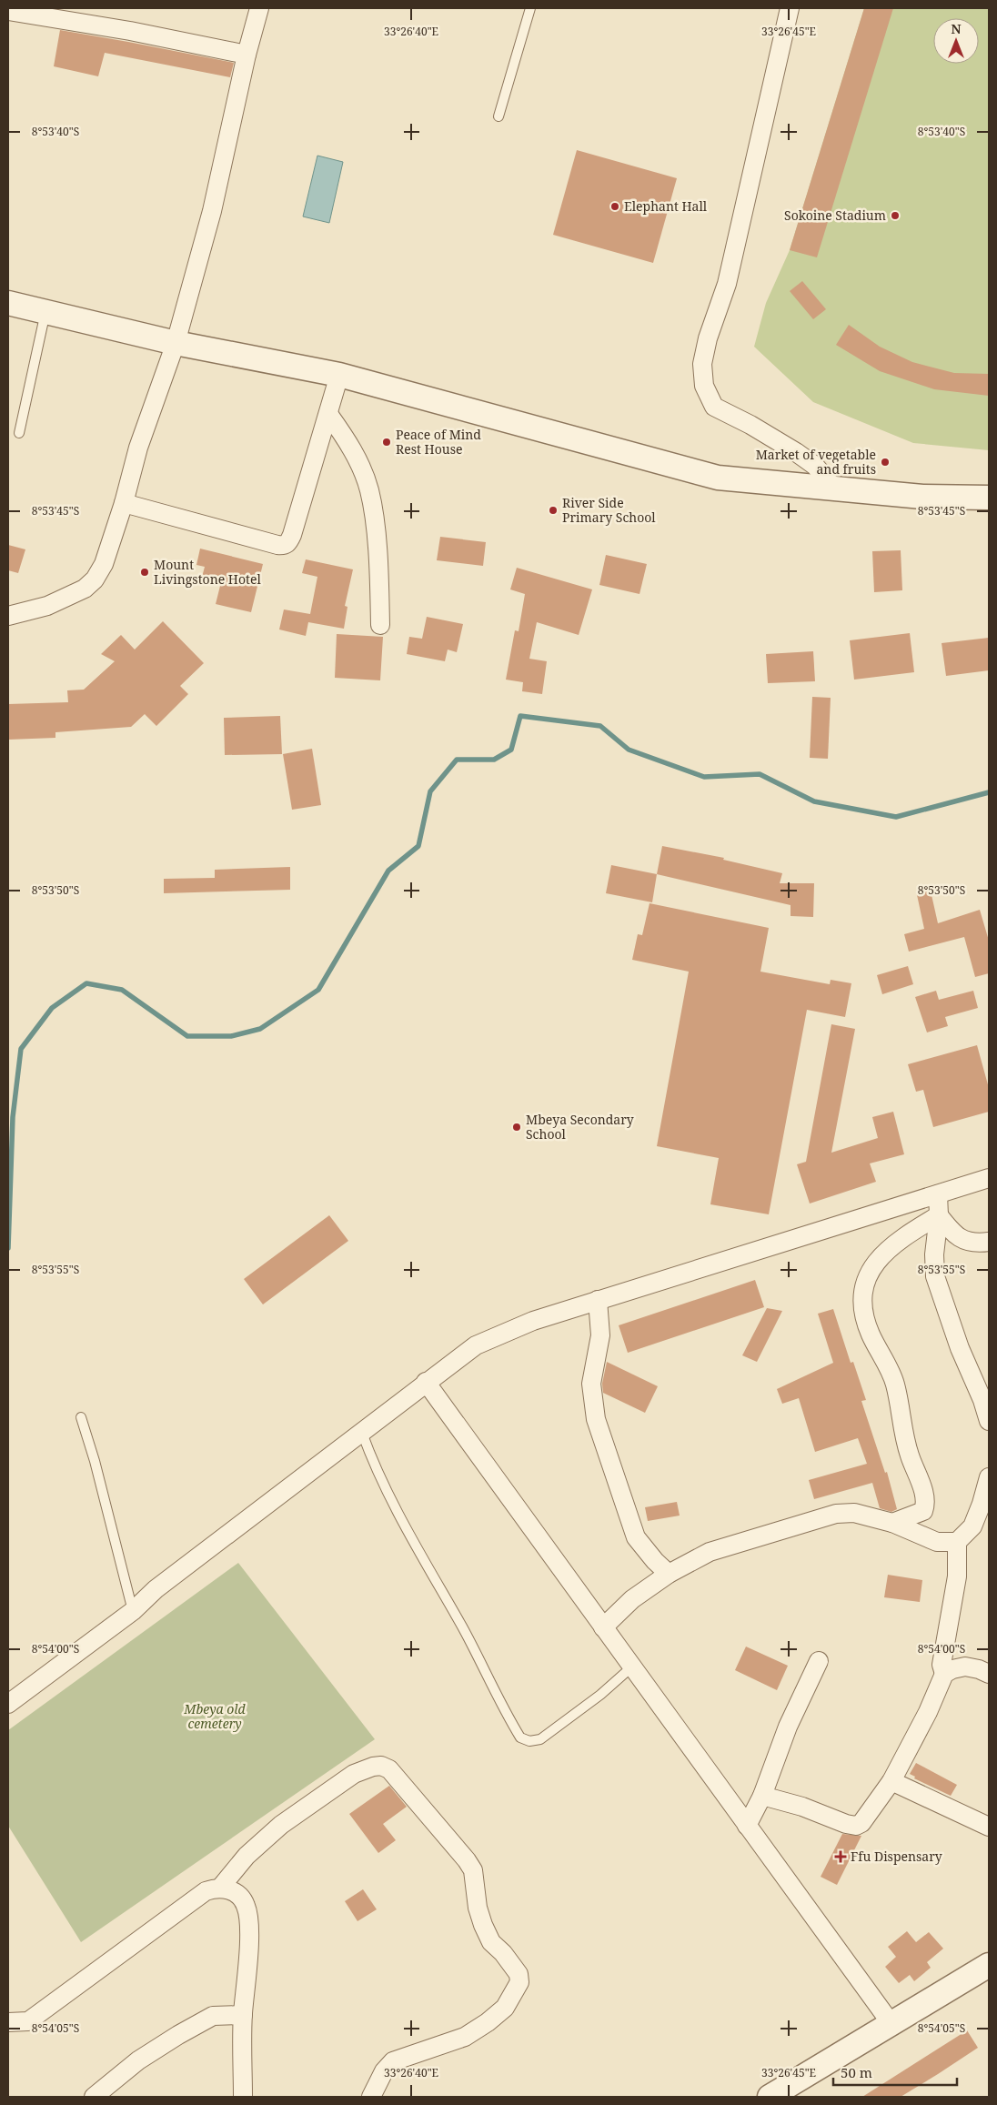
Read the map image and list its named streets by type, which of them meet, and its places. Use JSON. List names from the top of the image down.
{
  "parks": ["Mbeya old cemetery"],
  "places": {
    "other": [
      "Elephant Hall",
      "Sokoine Stadium",
      "Peace of Mind Rest House",
      "Market of vegetable and fruits",
      "River Side Primary School",
      "Mount Livingstone Hotel",
      "Mbeya Secondary School"
    ],
    "health": ["Ffu Dispensary"]
  },
  "scale_bar": "50 m",
  "north": "top",
  "coordinates": [
    "33°26'40\"E",
    "33°26'45\"E",
    "8°53'40\"S",
    "8°53'45\"S",
    "8°53'50\"S",
    "8°53'55\"S",
    "8°54'00\"S",
    "8°54'05\"S"
  ]
}
